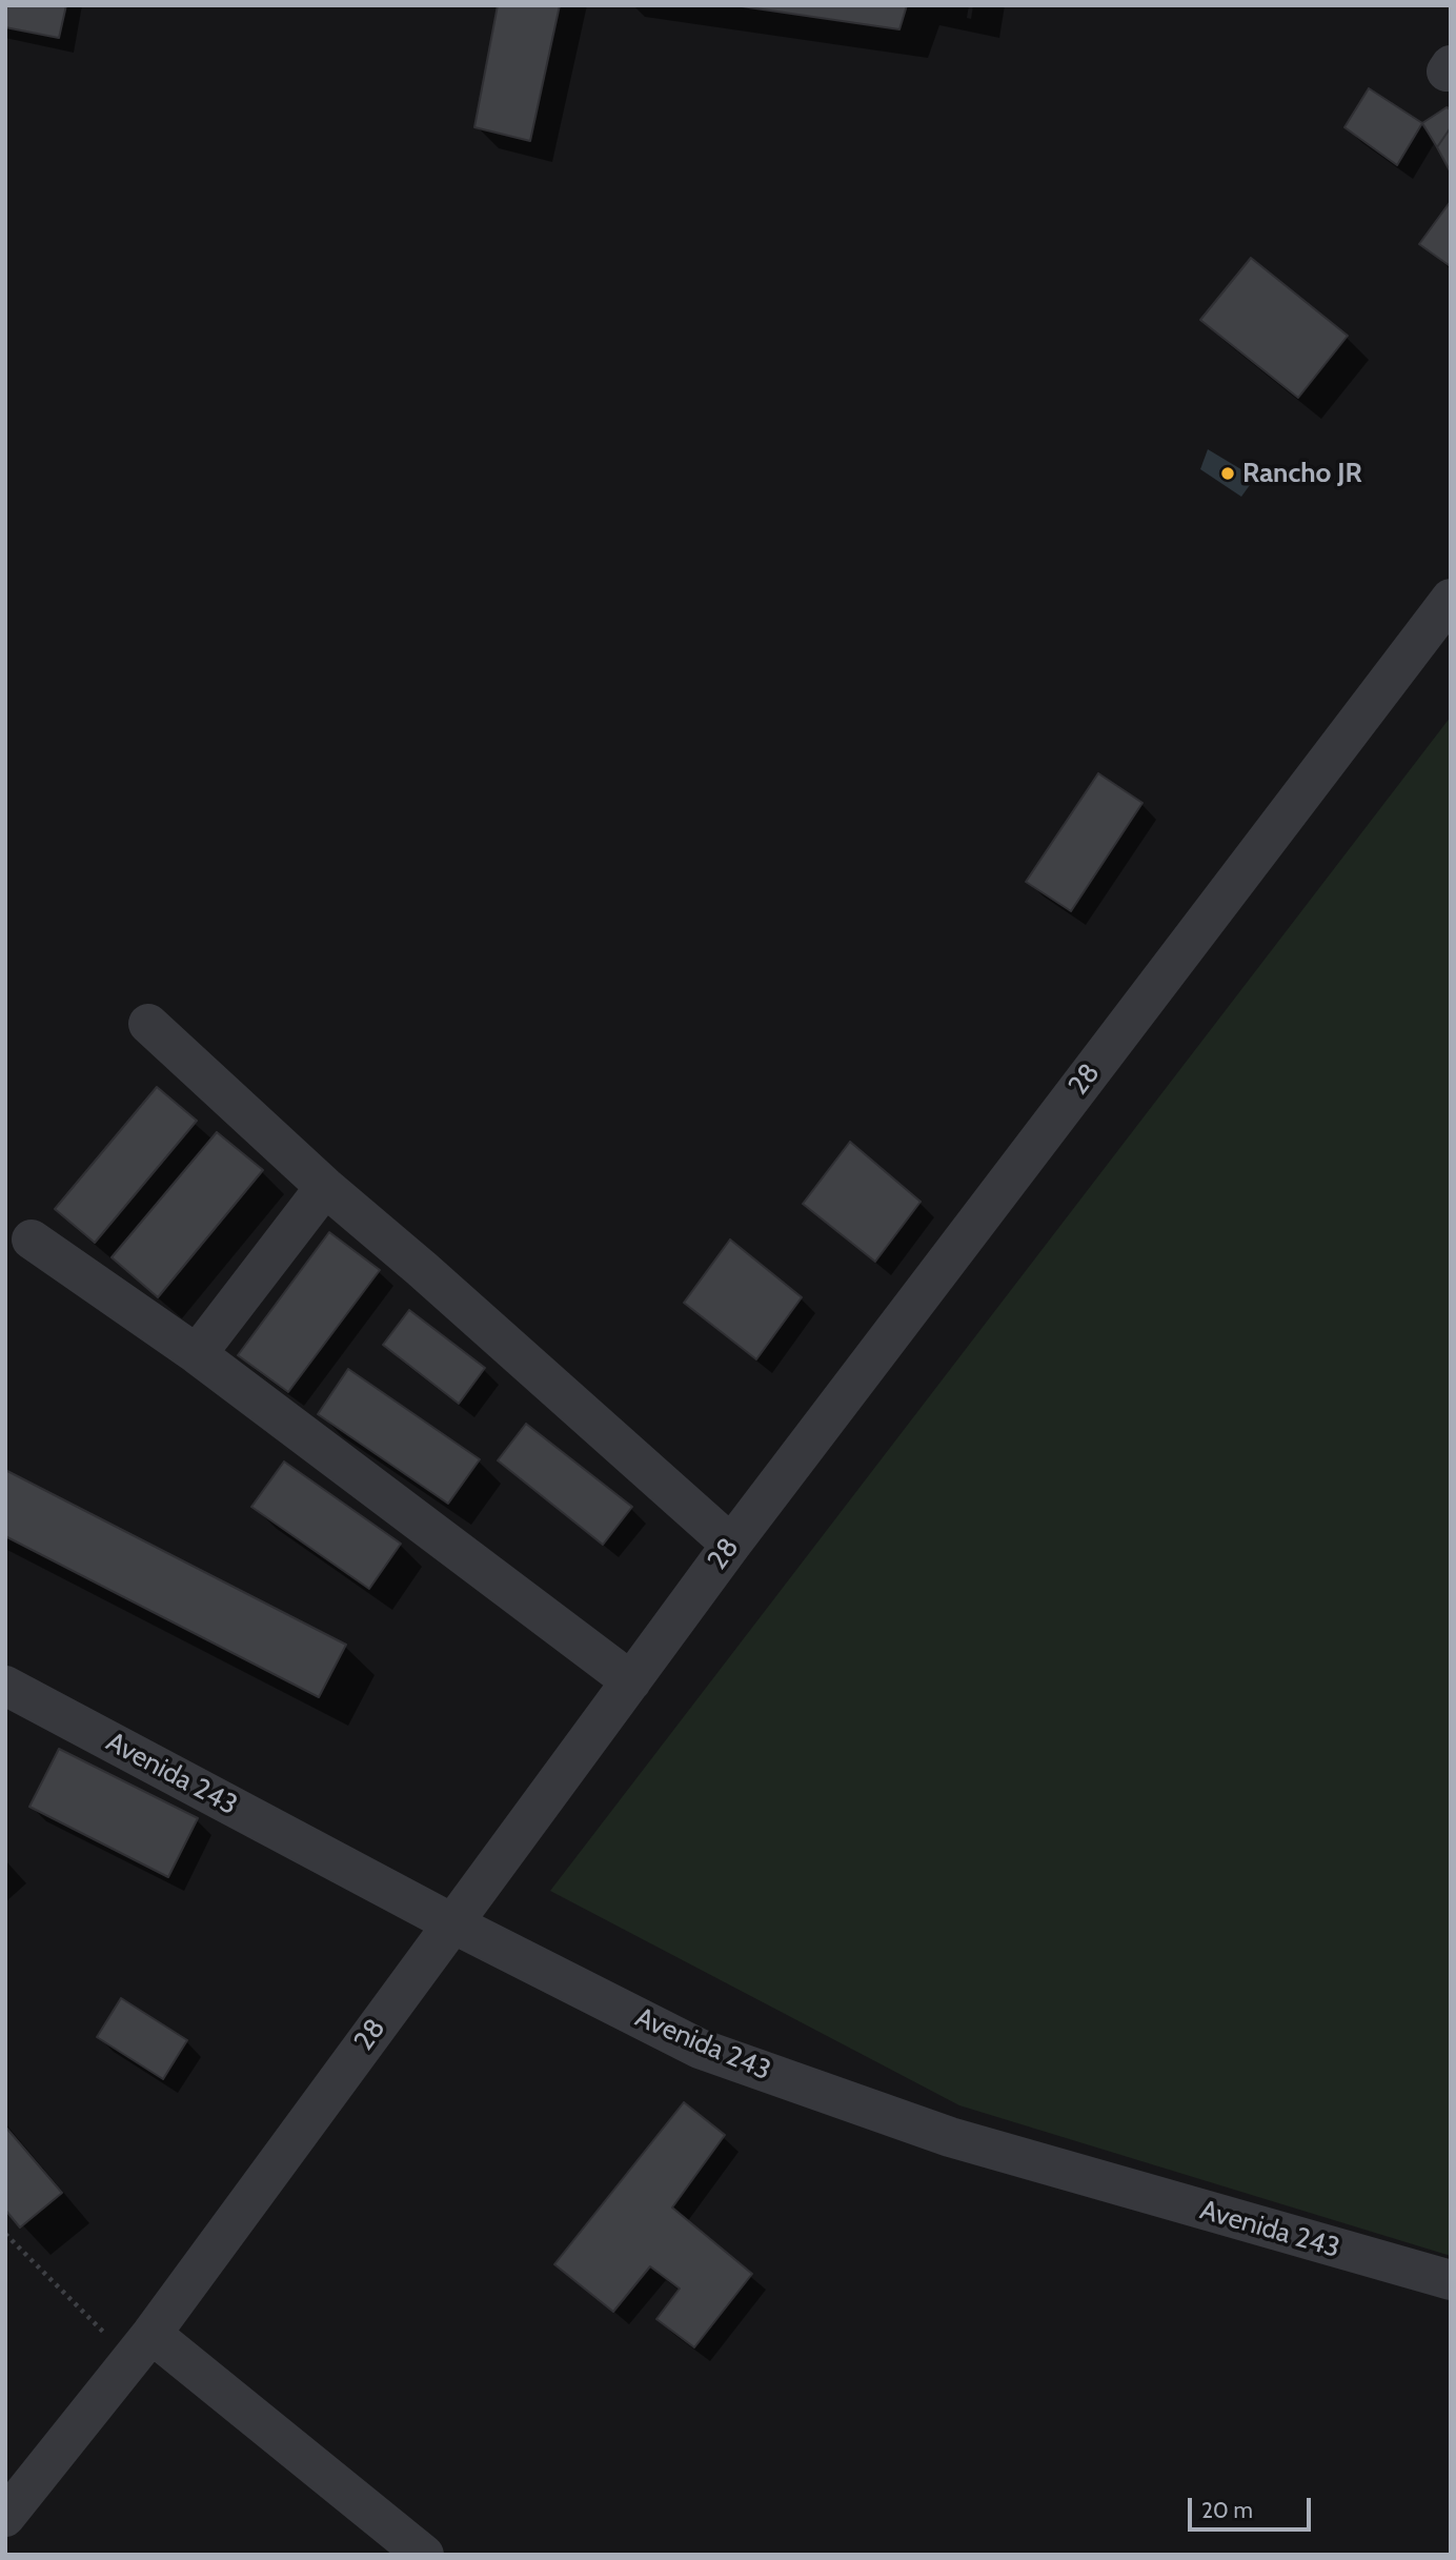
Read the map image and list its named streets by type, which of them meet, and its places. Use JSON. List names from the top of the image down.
{
  "streets": {
    "street": ["28", "Avenida 243"]
  },
  "crossings": [
    ["28", "Avenida 243"]
  ],
  "places": ["Rancho JR"],
  "scale_bar": "20 m"
}
